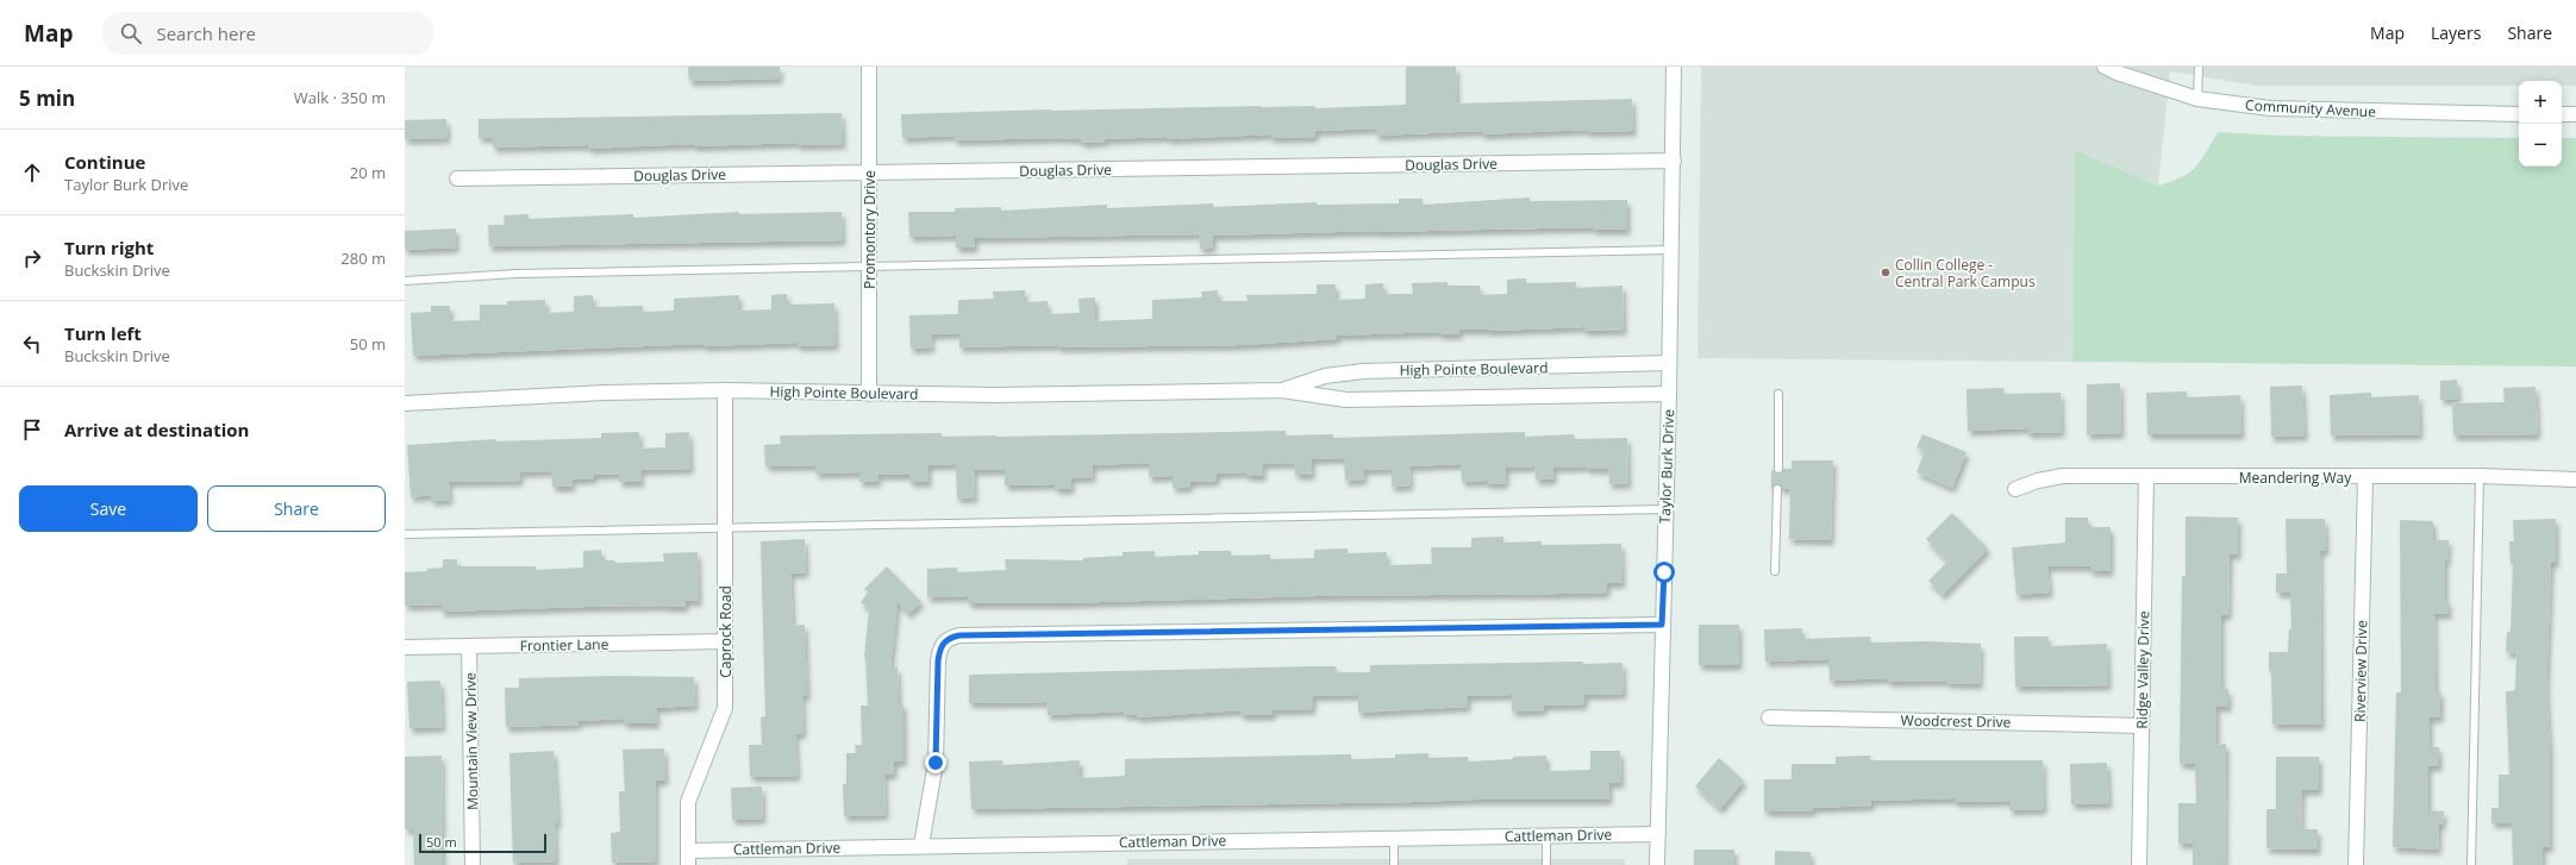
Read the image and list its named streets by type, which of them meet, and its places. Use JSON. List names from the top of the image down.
{
  "streets": {
    "street": [
      "Community Avenue",
      "Douglas Drive",
      "Promontory Drive",
      "High Pointe Boulevard",
      "Taylor Burk Drive",
      "Meandering Way",
      "Caprock Road",
      "Frontier Lane",
      "Ridge Valley Drive",
      "Riverview Drive",
      "Woodcrest Drive",
      "Mountain View Drive",
      "Cattleman Drive"
    ]
  },
  "crossings": [
    ["Douglas Drive", "Promontory Drive"],
    ["Douglas Drive", "Taylor Burk Drive"],
    ["Promontory Drive", "High Pointe Boulevard"],
    ["High Pointe Boulevard", "Taylor Burk Drive"],
    ["High Pointe Boulevard", "Caprock Road"],
    ["Taylor Burk Drive", "Cattleman Drive"],
    ["Meandering Way", "Ridge Valley Drive"],
    ["Meandering Way", "Riverview Drive"],
    ["Caprock Road", "Frontier Lane"],
    ["Caprock Road", "Cattleman Drive"],
    ["Frontier Lane", "Mountain View Drive"],
    ["Ridge Valley Drive", "Woodcrest Drive"]
  ],
  "places": ["Collin College - Central Park Campus"],
  "scale_bar": "50 m",
  "page": {
    "header": "Map",
    "search": "Search here",
    "nav": ["Map", "Layers", "Share"],
    "heading": ["5 min", "Walk · 350 m"],
    "map_buttons": ["+", "−"],
    "list": [
      ["Continue", "Taylor Burk Drive", "20 m"],
      ["Turn right", "Buckskin Drive", "280 m"],
      ["Turn left", "Buckskin Drive", "50 m"],
      "Arrive at destination"
    ],
    "buttons": ["Save", "Share"],
    "scale": "50 m"
  }
}
